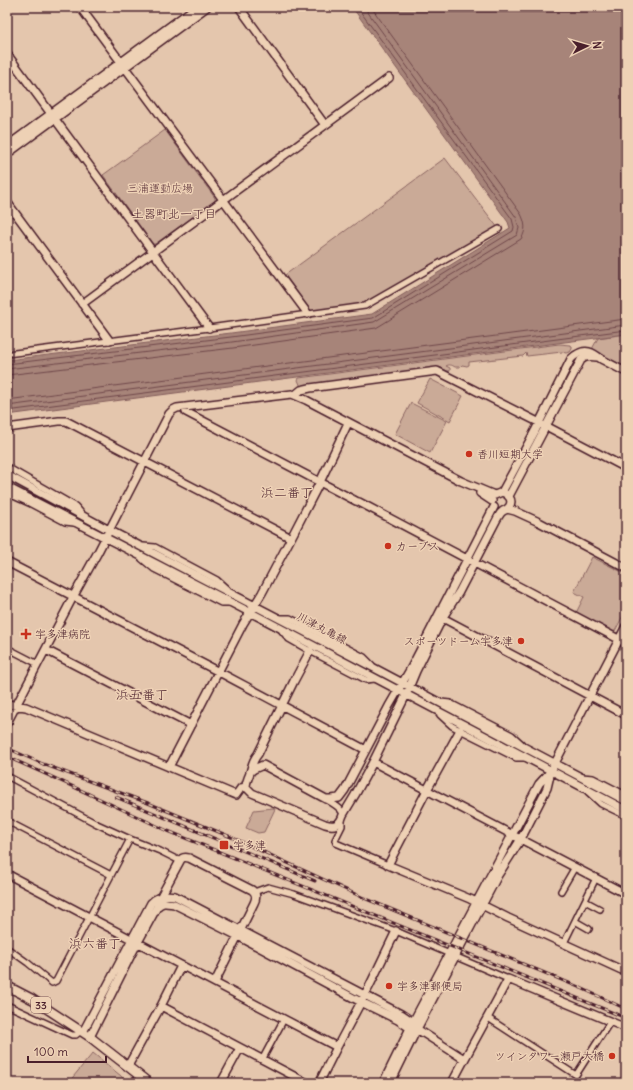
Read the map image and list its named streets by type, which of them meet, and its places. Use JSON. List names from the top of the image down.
{
  "streets": {
    "main road": ["33"],
    "street": ["川津丸亀線"]
  },
  "districts": [
    "土器町北一丁目",
    "浜二番丁",
    "浜五番丁",
    "浜六番丁"
  ],
  "parks": ["三浦運動広場"],
  "places": {
    "other": [
      "香川短期大学",
      "カーブス",
      "スポーツドーム宇多津",
      "宇多津郵便局",
      "ツインタワー瀬戸大橋"
    ],
    "health": ["宇多津病院"],
    "transit": ["宇多津"]
  },
  "scale_bar": "100 m",
  "north": "right"
}
